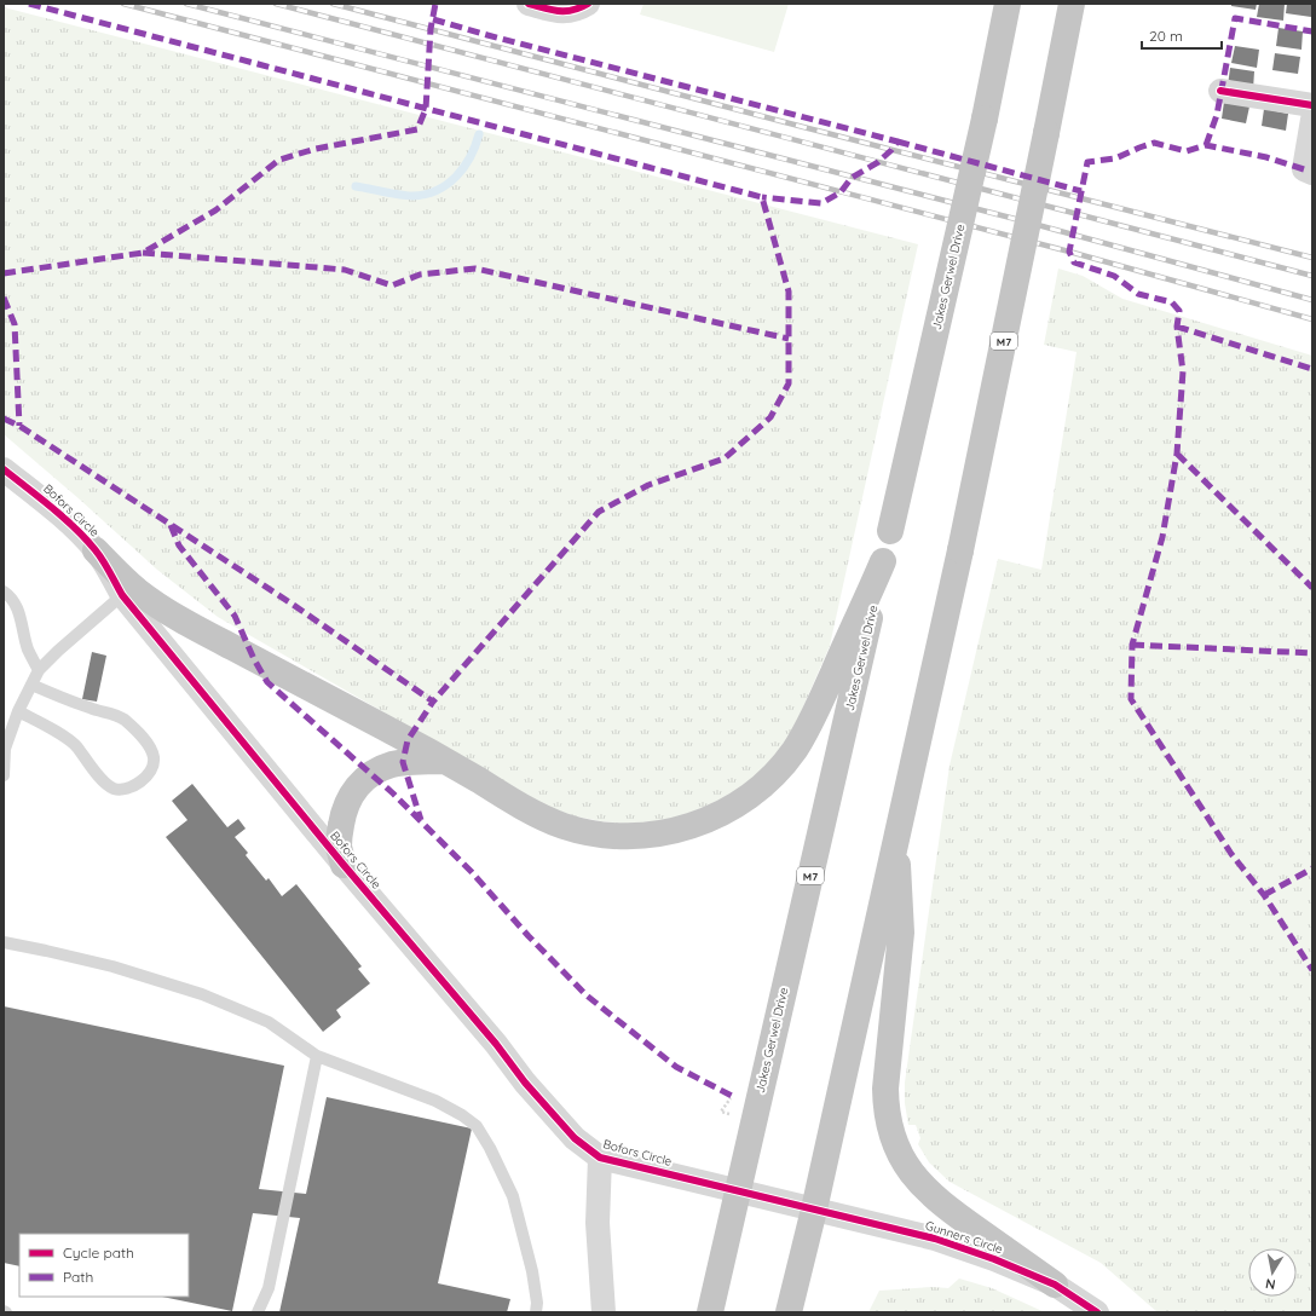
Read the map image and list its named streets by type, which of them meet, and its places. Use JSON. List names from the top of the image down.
{
  "streets": {
    "highway": ["Jakes Gerwel Drive", "M7"],
    "street": ["Bofors Circle", "Gunners Circle"]
  },
  "crossings": [
    ["Jakes Gerwel Drive", "Bofors Circle"],
    ["M7", "Bofors Circle"],
    ["M7", "Gunners Circle"],
    ["Bofors Circle", "Gunners Circle"]
  ],
  "legend": ["Cycle path", "Path"],
  "scale_bar": "20 m",
  "north": "bottom"
}
